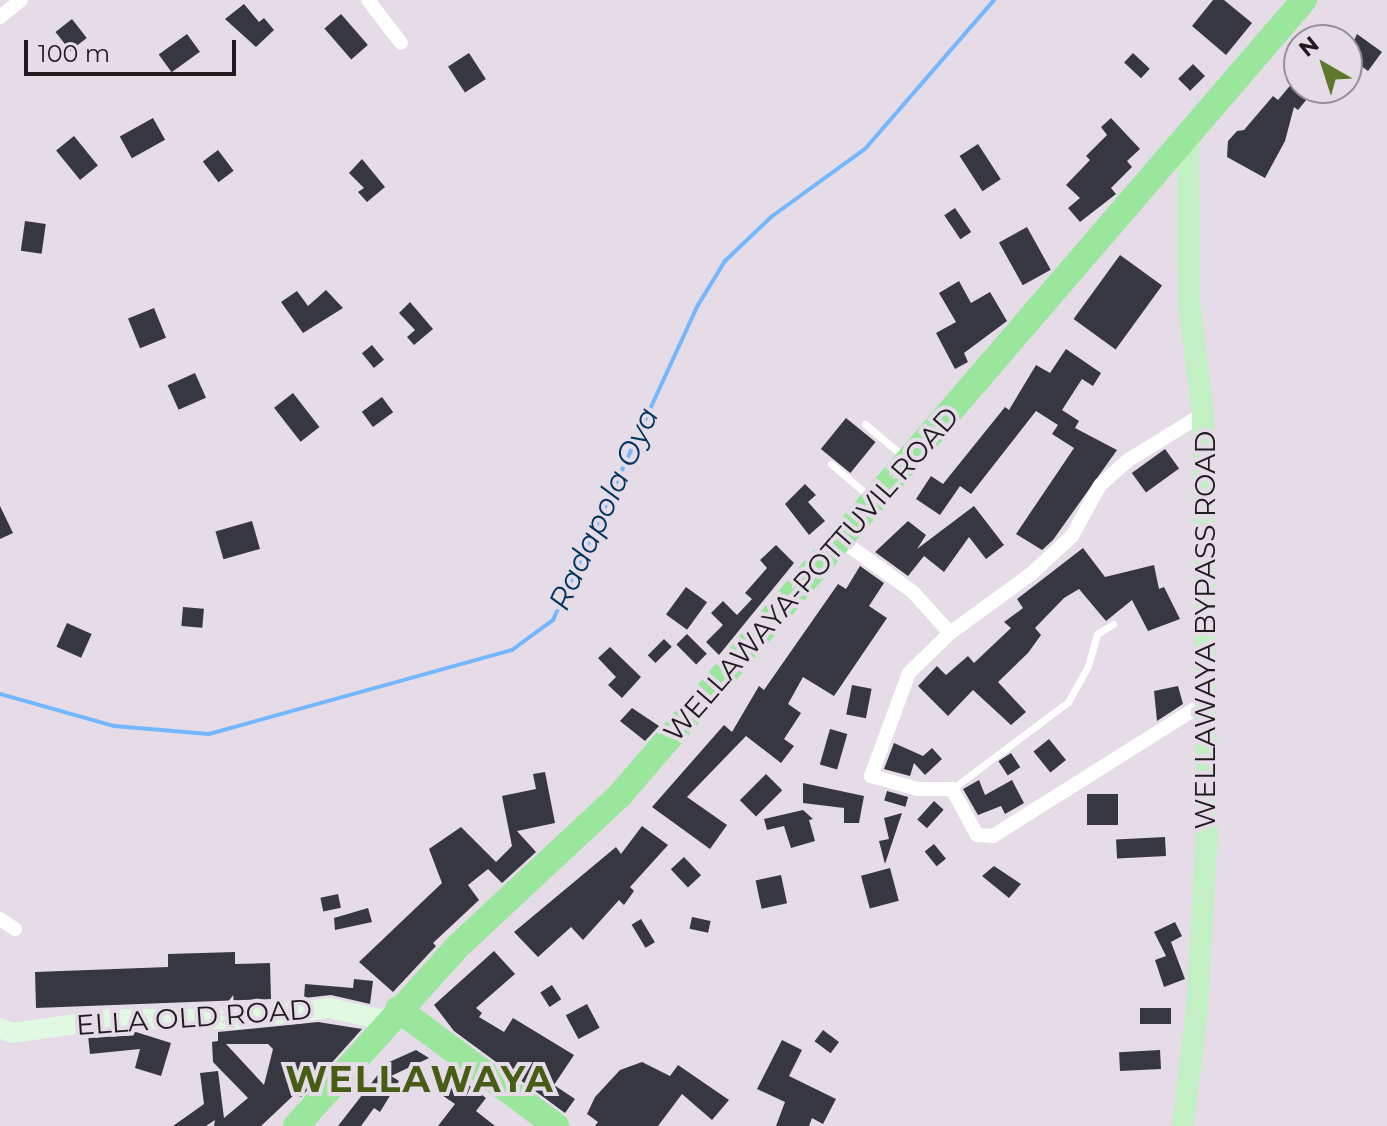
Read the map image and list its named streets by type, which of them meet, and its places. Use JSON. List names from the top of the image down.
{
  "streets": {
    "highway": ["WELLAWAYA-POTTUVIL ROAD"],
    "main road": ["WELLAWAYA BYPASS ROAD", "ELLA OLD ROAD"]
  },
  "crossings": [
    ["WELLAWAYA-POTTUVIL ROAD", "WELLAWAYA BYPASS ROAD"],
    ["WELLAWAYA-POTTUVIL ROAD", "ELLA OLD ROAD"]
  ],
  "districts": ["WELLAWAYA"],
  "water": ["Radapola Oya"],
  "scale_bar": "100 m",
  "north": "top left"
}
